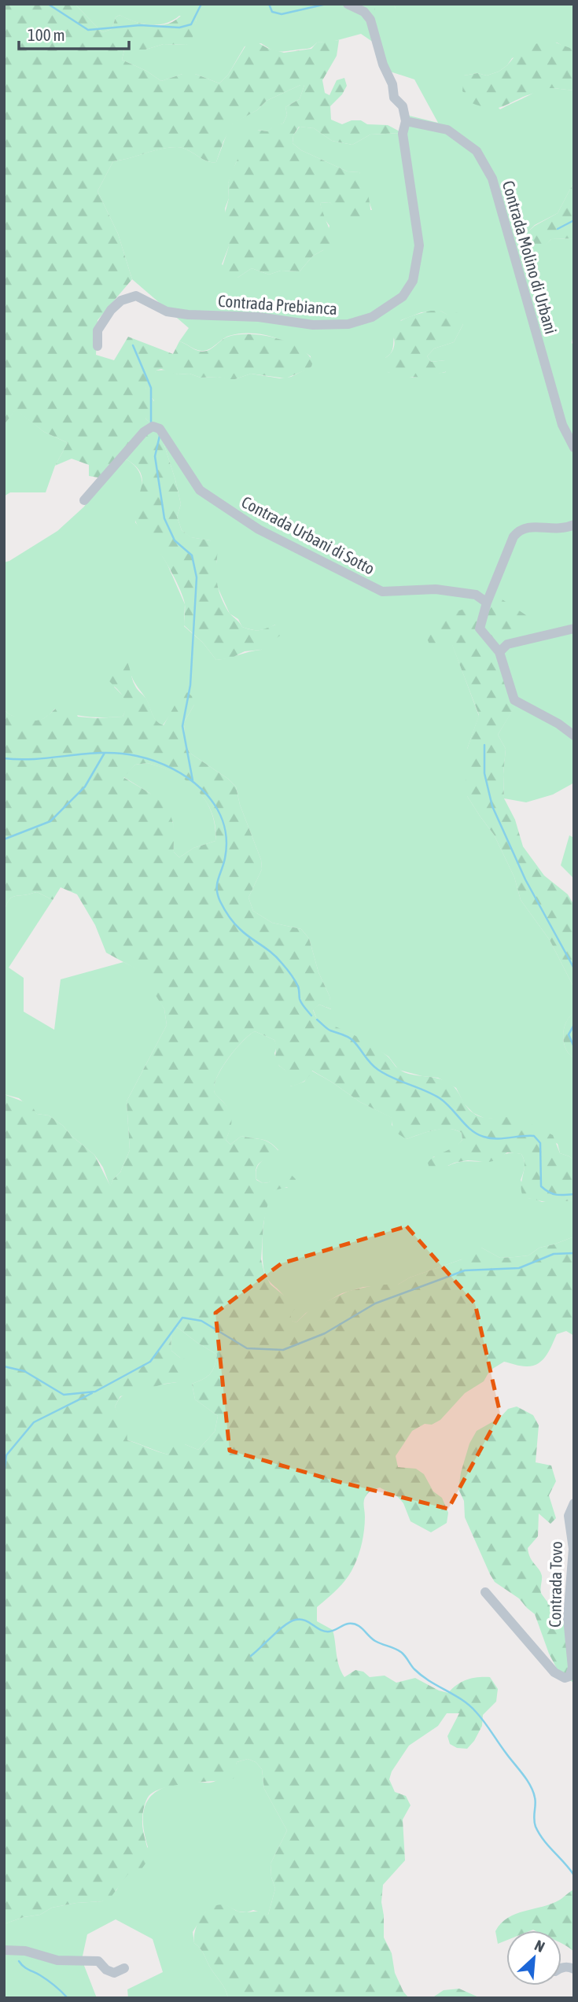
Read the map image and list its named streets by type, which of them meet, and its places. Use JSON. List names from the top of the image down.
{
  "streets": {
    "street": [
      "Contrada Molino di Urbani",
      "Contrada Prebianca",
      "Contrada Urbani di Sotto",
      "Contrada Tovo"
    ]
  },
  "crossings": [
    ["Contrada Molino di Urbani", "Contrada Prebianca"]
  ],
  "scale_bar": "100 m",
  "north": "top right"
}
